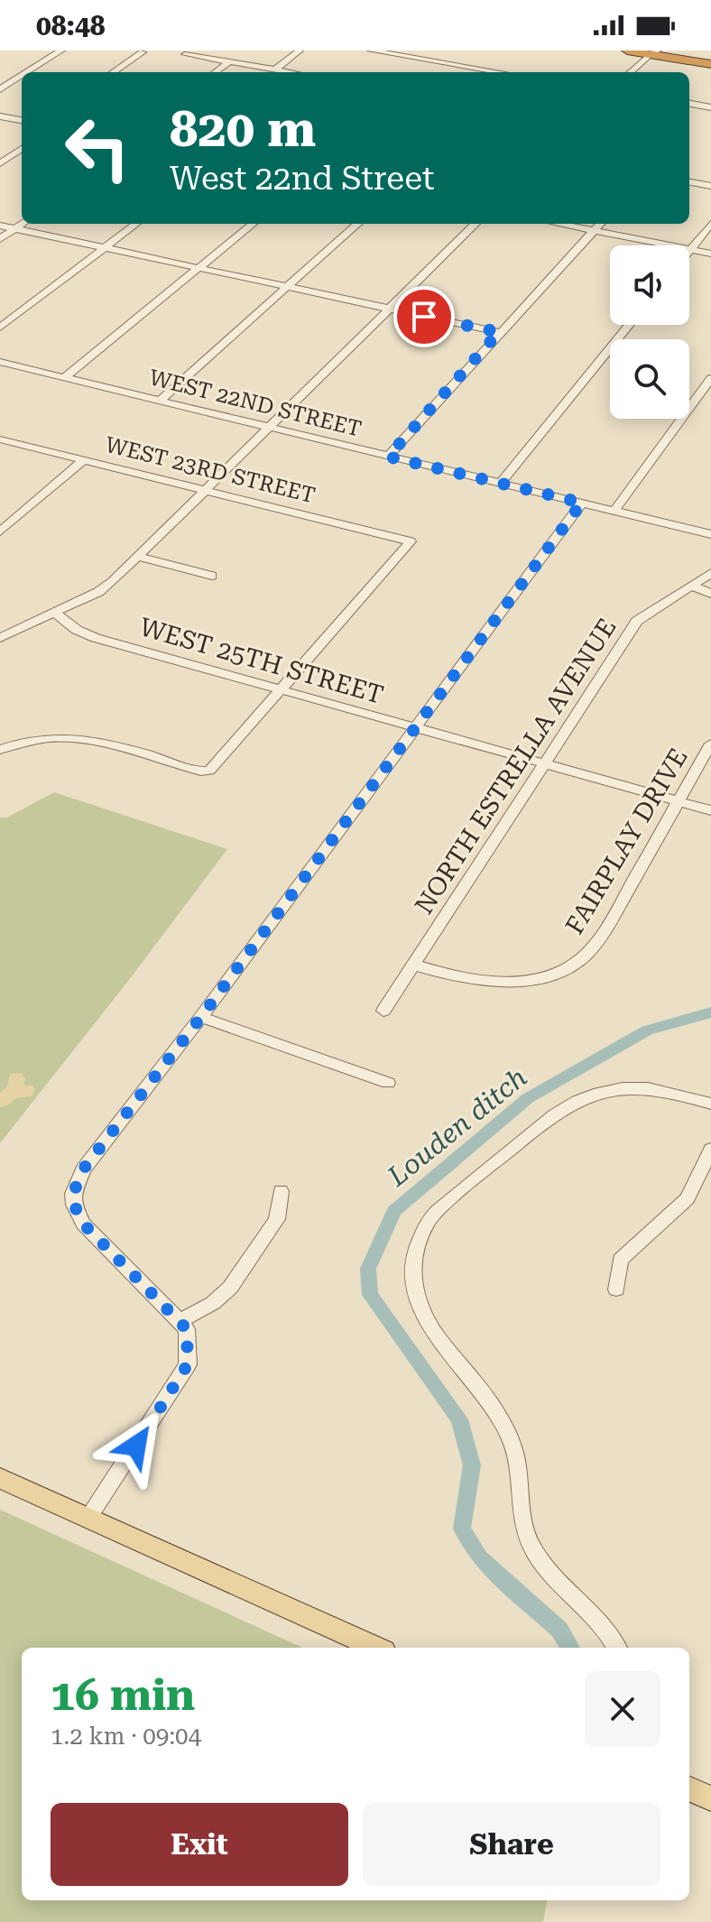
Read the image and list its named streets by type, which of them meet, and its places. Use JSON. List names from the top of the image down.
{
  "streets": {
    "street": [
      "WEST 22ND STREET",
      "WEST 23RD STREET",
      "WEST 25TH STREET",
      "NORTH ESTRELLA AVENUE",
      "FAIRPLAY DRIVE"
    ]
  },
  "crossings": [
    ["WEST 23RD STREET", "WEST 25TH STREET"],
    ["WEST 25TH STREET", "NORTH ESTRELLA AVENUE"],
    ["WEST 25TH STREET", "FAIRPLAY DRIVE"],
    ["NORTH ESTRELLA AVENUE", "FAIRPLAY DRIVE"]
  ],
  "water": ["Louden ditch"],
  "page": {
    "status": "08:48",
    "turn": ["820 m", "West 22nd Street"],
    "heading": ["16 min", "1.2 km · 09:04"],
    "buttons": ["Exit", "Share"]
  }
}
